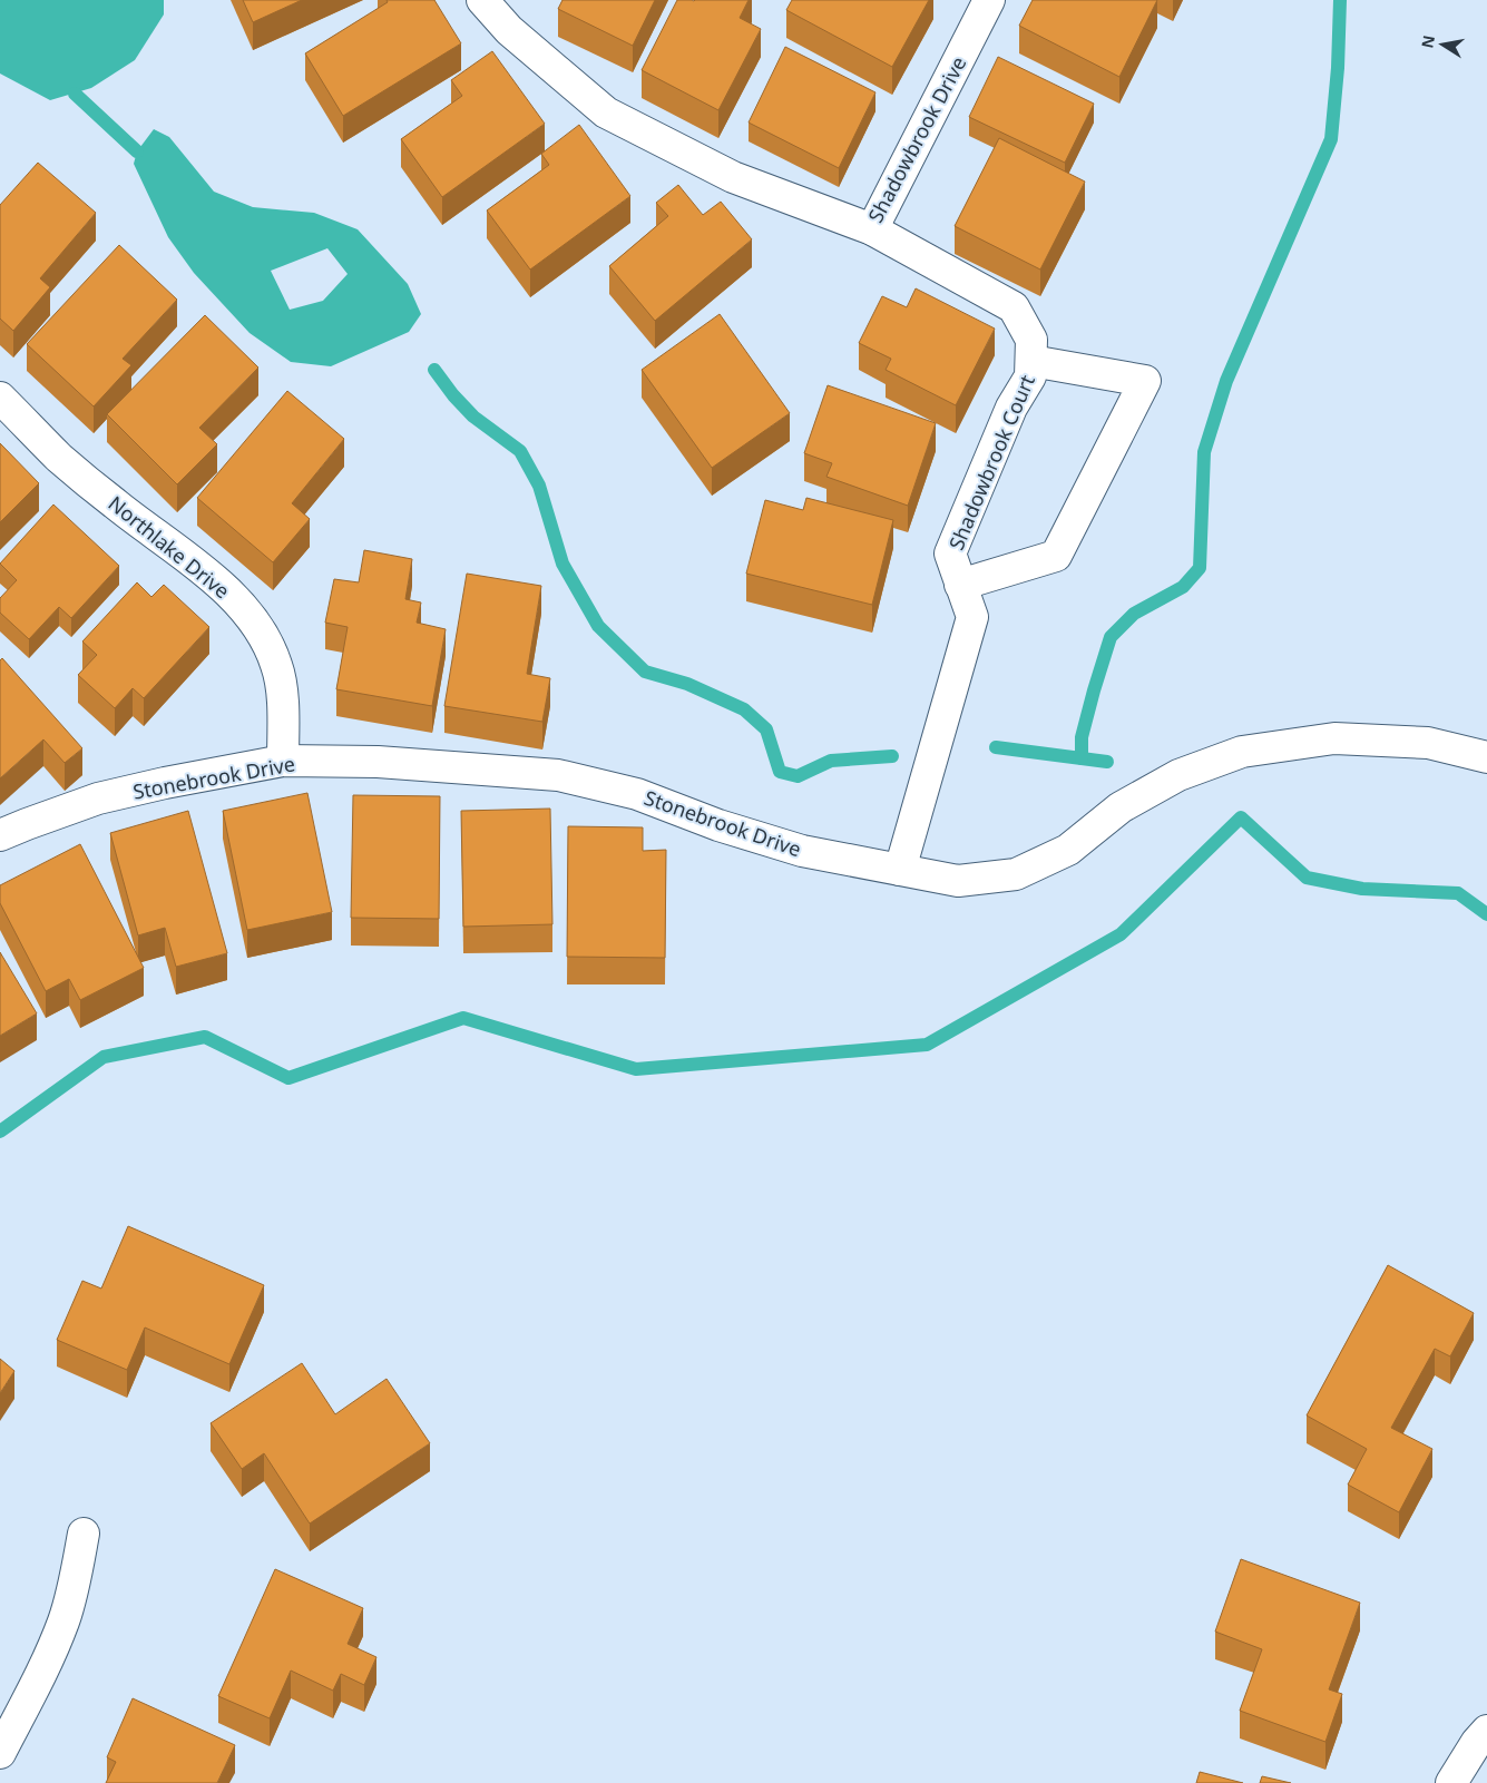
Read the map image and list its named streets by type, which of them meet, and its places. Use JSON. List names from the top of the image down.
{
  "streets": {
    "street": [
      "Shadowbrook Drive",
      "Shadowbrook Court",
      "Northlake Drive",
      "Stonebrook Drive"
    ]
  },
  "crossings": [
    ["Shadowbrook Drive", "Shadowbrook Court"],
    ["Shadowbrook Court", "Stonebrook Drive"],
    ["Northlake Drive", "Stonebrook Drive"]
  ],
  "north": "left"
}
